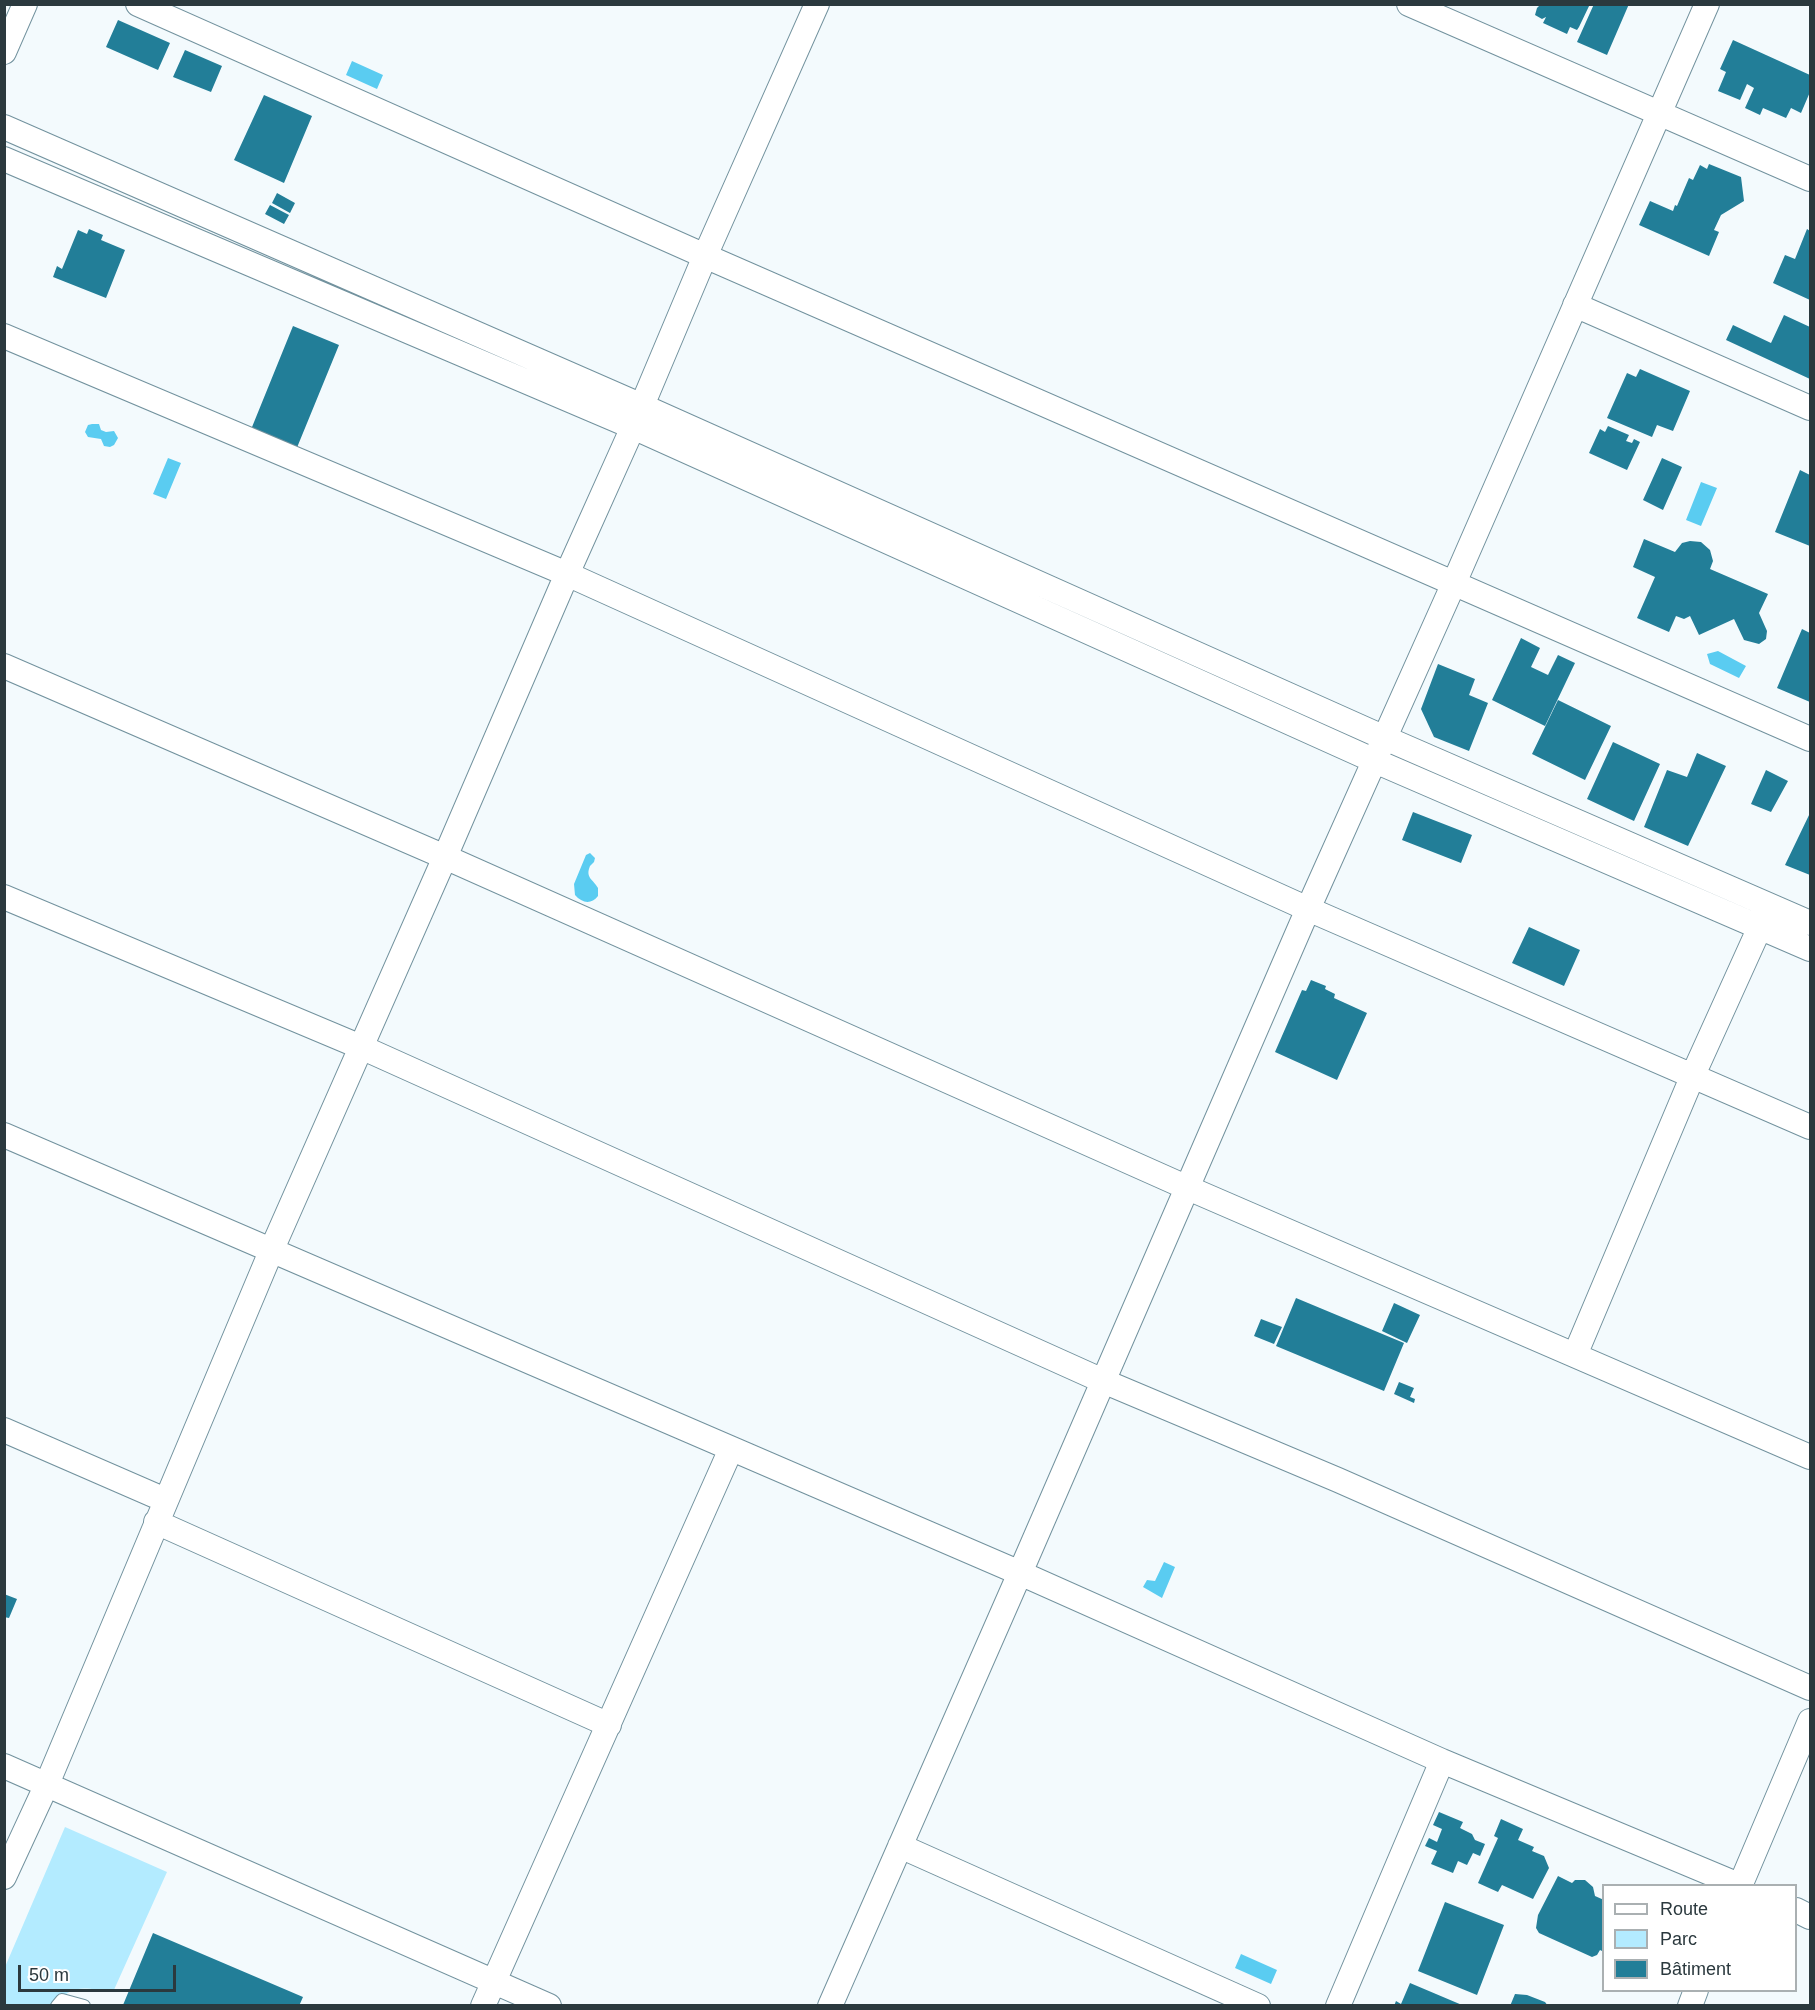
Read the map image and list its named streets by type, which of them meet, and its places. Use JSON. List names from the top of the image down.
{
  "legend": ["Route", "Parc", "Bâtiment"],
  "scale_bar": "50 m"
}
